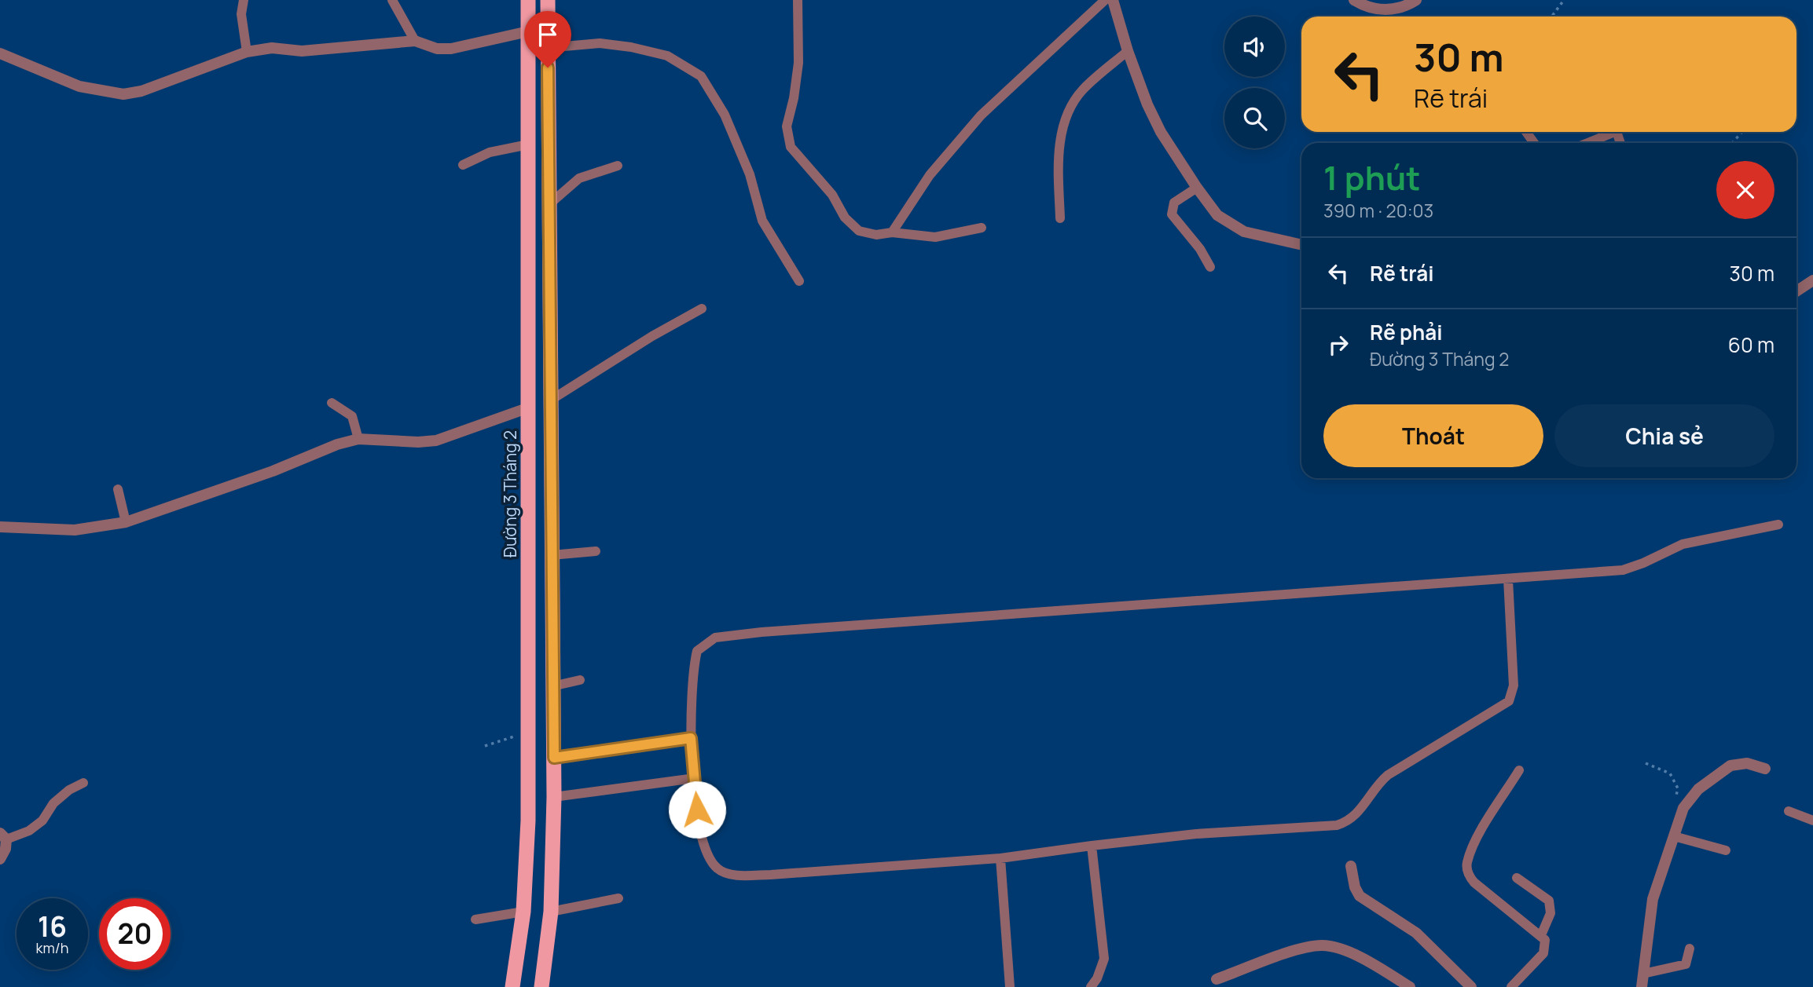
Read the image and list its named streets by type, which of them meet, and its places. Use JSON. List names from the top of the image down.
{
  "streets": {
    "highway": ["Đường 3 Tháng 2"]
  },
  "page": {
    "turn": ["30 m", "Rẽ trái"],
    "heading": ["1 phút", "390 m · 20:03"],
    "list": [
      {
        "name": "Rẽ trái",
        "value": "30 m"
      },
      {
        "name": "Rẽ phải",
        "note": "Đường 3 Tháng 2",
        "value": "60 m"
      }
    ],
    "buttons": ["Thoát", "Chia sẻ"],
    "speed": "16 km/h",
    "limit": "20"
  }
}
